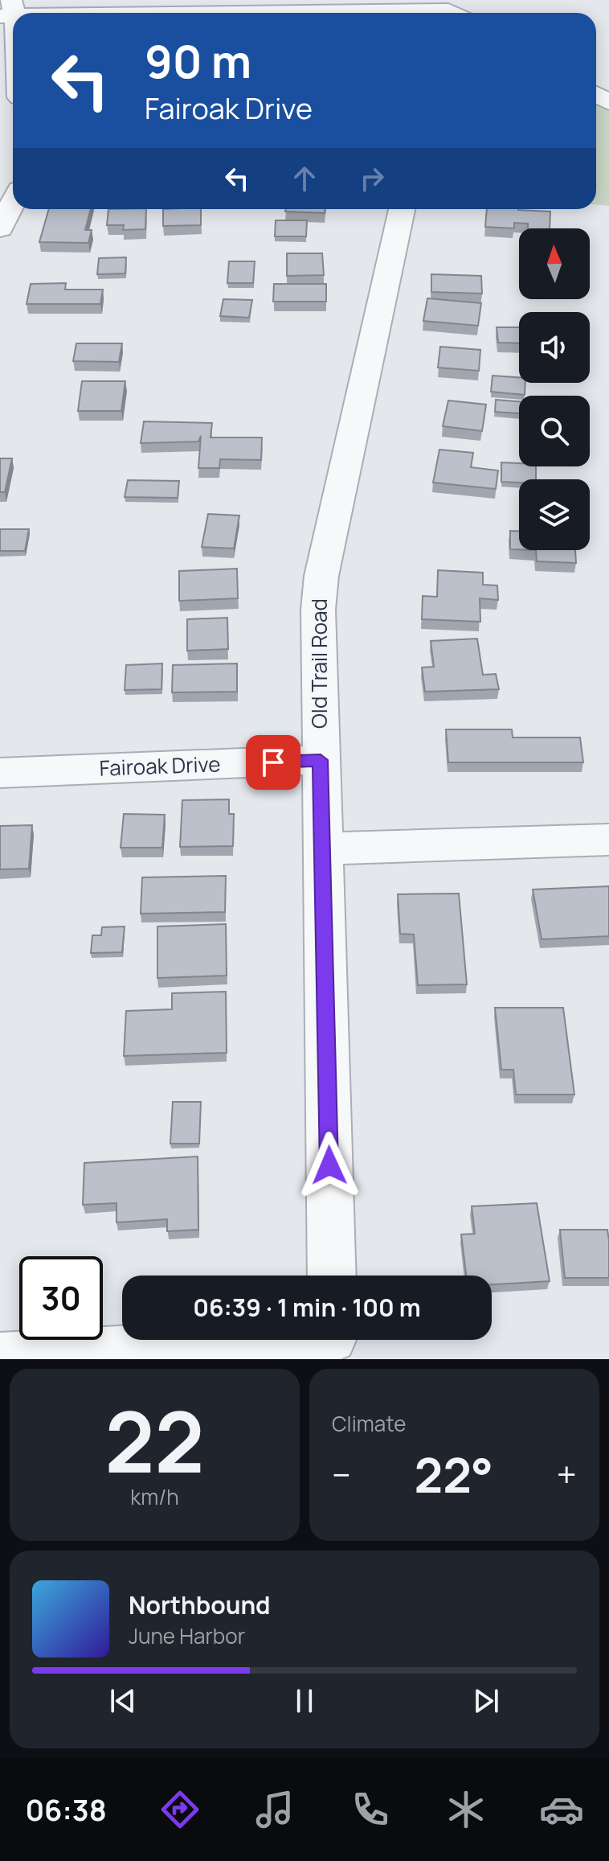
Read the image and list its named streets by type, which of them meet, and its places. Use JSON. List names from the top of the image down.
{
  "streets": {
    "street": ["Old Trail Road", "Fairoak Drive"]
  },
  "crossings": [
    ["Old Trail Road", "Fairoak Drive"]
  ],
  "north": "top",
  "page": {
    "turn": ["90 m", "Fairoak Drive"],
    "limit": "30",
    "trip": "06:39 · 1 min · 100 m",
    "tile": [
      ["22", "km/h"],
      "Climate"
    ],
    "heat": ["−", "22°", "+"],
    "song": ["Northbound", "June Harbor"],
    "tabs": "06:38"
  }
}
